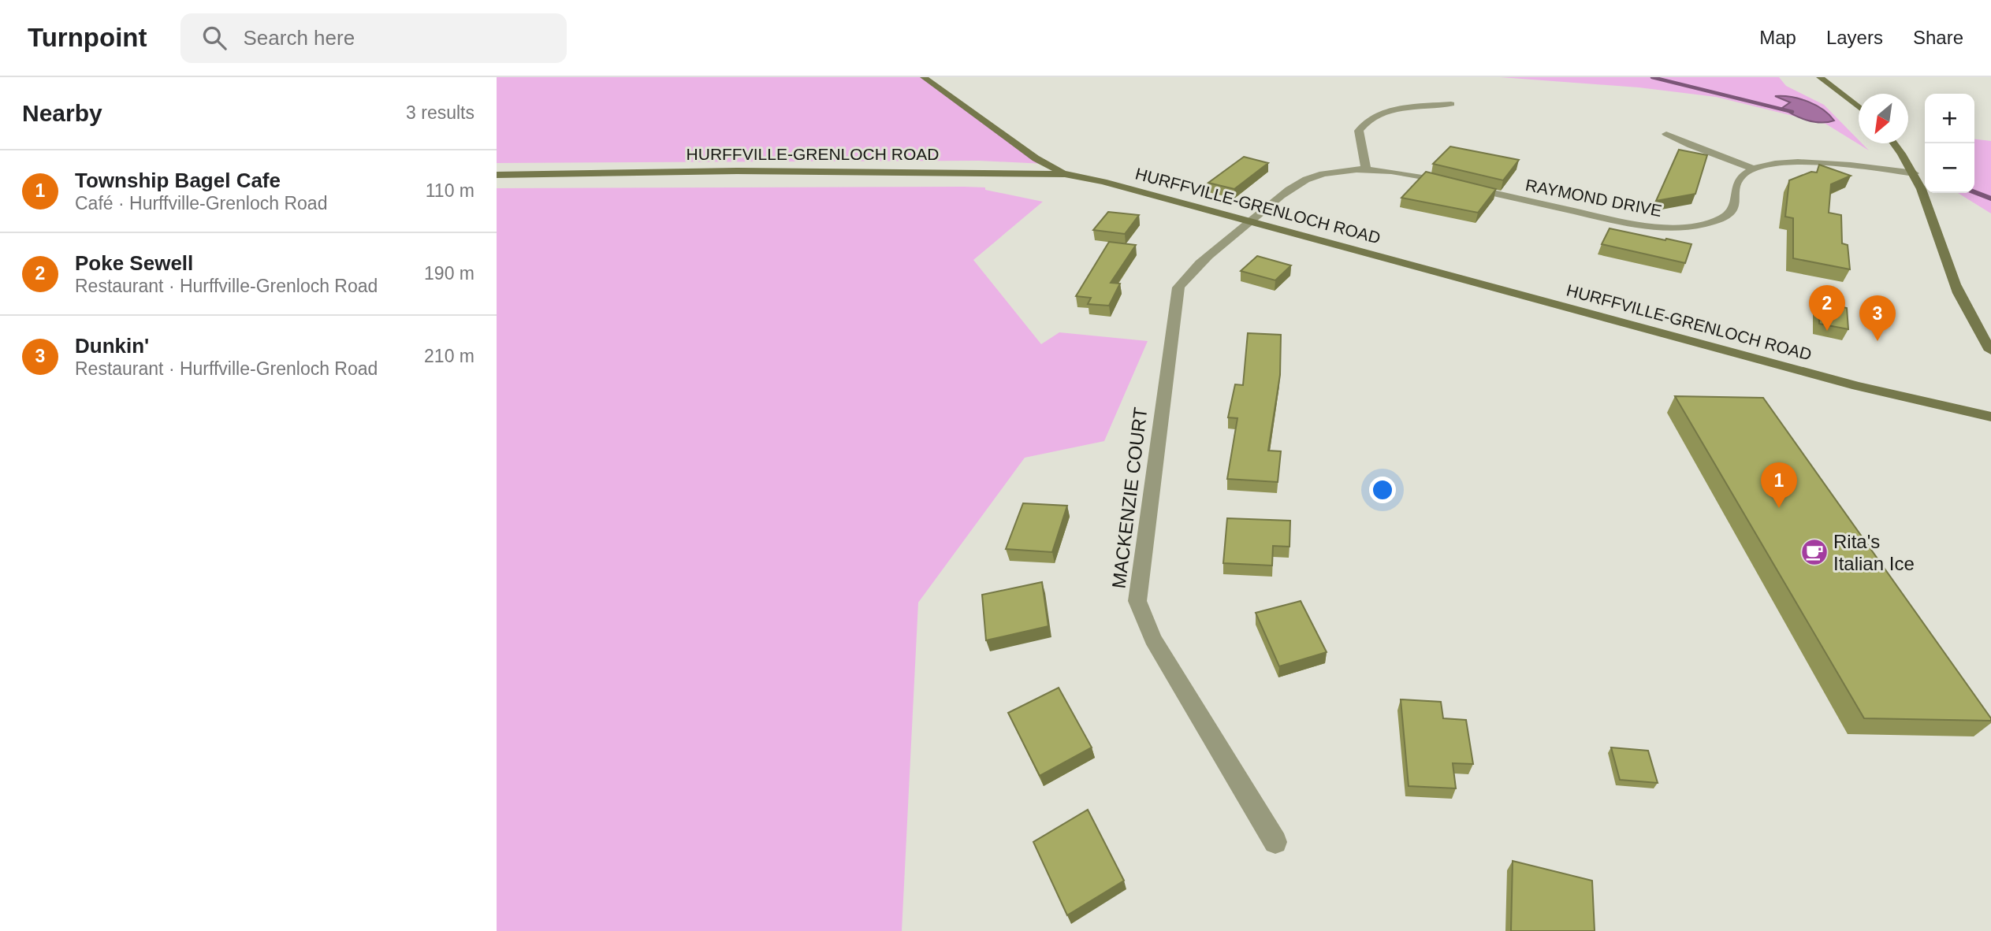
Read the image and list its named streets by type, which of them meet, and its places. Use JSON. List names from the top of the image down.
{
  "streets": {
    "main road": ["HURFFVILLE-GRENLOCH ROAD"],
    "street": ["RAYMOND DRIVE", "MACKENZIE COURT"]
  },
  "crossings": [
    ["HURFFVILLE-GRENLOCH ROAD", "MACKENZIE COURT"]
  ],
  "places": {
    "cafe": ["Rita's Italian Ice"]
  },
  "north": "bottom left",
  "page": {
    "header": "Turnpoint",
    "search": "Search here",
    "nav": ["Map", "Layers", "Share"],
    "heading": ["Nearby", "3 results"],
    "map_buttons": ["+", "−"],
    "list": [
      {
        "mark": "1",
        "name": "Township Bagel Cafe",
        "note": "Café · Hurffville-Grenloch Road",
        "value": "110 m"
      },
      {
        "mark": "2",
        "name": "Poke Sewell",
        "note": "Restaurant · Hurffville-Grenloch Road",
        "value": "190 m"
      },
      {
        "mark": "3",
        "name": "Dunkin'",
        "note": "Restaurant · Hurffville-Grenloch Road",
        "value": "210 m"
      }
    ],
    "pins": ["2", "3", "1"]
  }
}
